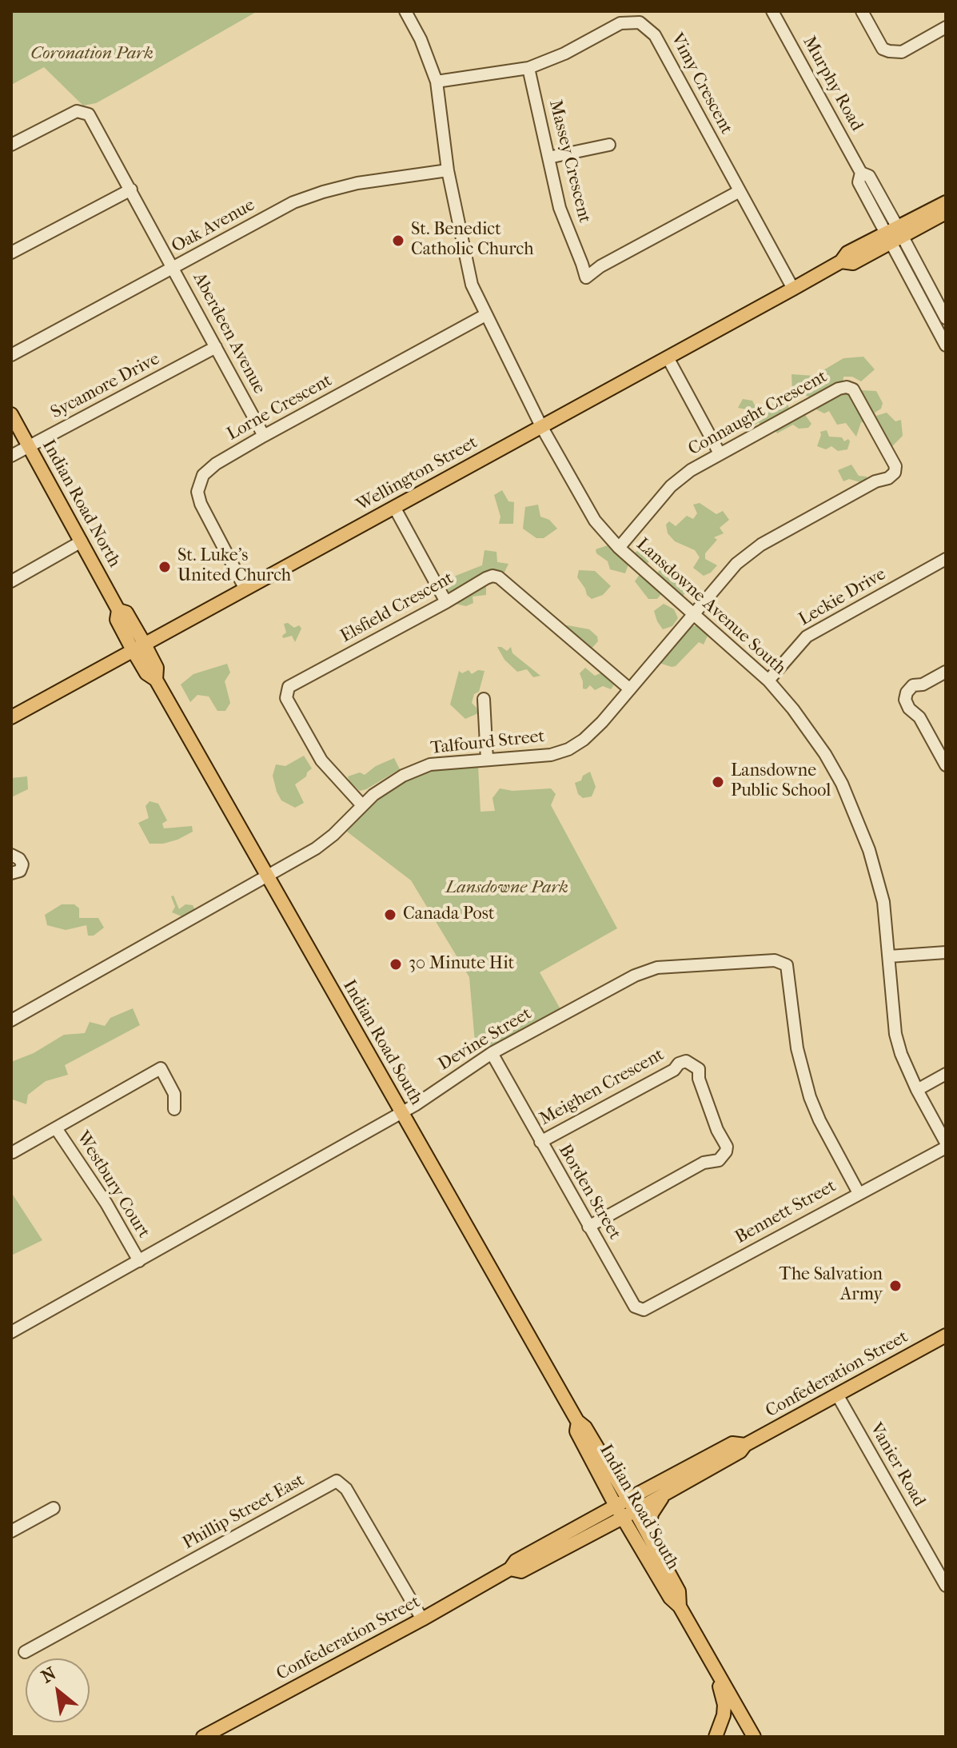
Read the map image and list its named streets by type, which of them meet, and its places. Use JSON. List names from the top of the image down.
{
  "streets": {
    "main road": [
      "Wellington Street",
      "Indian Road North",
      "Indian Road South",
      "Confederation Street"
    ],
    "street": [
      "Vimy Crescent",
      "Murphy Road",
      "Massey Crescent",
      "Oak Avenue",
      "Aberdeen Avenue",
      "Sycamore Drive",
      "Lorne Crescent",
      "Connaught Crescent",
      "Leckie Drive",
      "Lansdowne Avenue South",
      "Elsfield Crescent",
      "Talfourd Street",
      "Devine Street",
      "Meighen Crescent",
      "Westbury Court",
      "Borden Street",
      "Bennett Street",
      "Vanier Road",
      "Phillip Street East"
    ]
  },
  "crossings": [
    ["Vimy Crescent", "Massey Crescent"],
    ["Vimy Crescent", "Wellington Street"],
    ["Vimy Crescent", "Lansdowne Avenue South"],
    ["Murphy Road", "Wellington Street"],
    ["Oak Avenue", "Aberdeen Avenue"],
    ["Oak Avenue", "Lansdowne Avenue South"],
    ["Aberdeen Avenue", "Sycamore Drive"],
    ["Aberdeen Avenue", "Lorne Crescent"],
    ["Sycamore Drive", "Indian Road North"],
    ["Lorne Crescent", "Wellington Street"],
    ["Lorne Crescent", "Lansdowne Avenue South"],
    ["Connaught Crescent", "Lansdowne Avenue South"],
    ["Connaught Crescent", "Talfourd Street"],
    ["Wellington Street", "Indian Road North"],
    ["Wellington Street", "Lansdowne Avenue South"],
    ["Wellington Street", "Indian Road South"],
    ["Indian Road North", "Indian Road South"],
    ["Leckie Drive", "Lansdowne Avenue South"],
    ["Lansdowne Avenue South", "Talfourd Street"],
    ["Lansdowne Avenue South", "Bennett Street"],
    ["Elsfield Crescent", "Talfourd Street"],
    ["Talfourd Street", "Indian Road South"],
    ["Devine Street", "Indian Road South"],
    ["Devine Street", "Westbury Court"],
    ["Devine Street", "Borden Street"],
    ["Devine Street", "Bennett Street"],
    ["Indian Road South", "Confederation Street"],
    ["Meighen Crescent", "Borden Street"],
    ["Borden Street", "Bennett Street"],
    ["Confederation Street", "Vanier Road"],
    ["Confederation Street", "Phillip Street East"]
  ],
  "parks": ["Coronation Park", "Lansdowne Park"],
  "places": [
    "St. Benedict Catholic Church",
    "St. Luke's United Church",
    "Lansdowne Public School",
    "Canada Post",
    "30 Minute Hit",
    "The Salvation Army"
  ],
  "north": "top left"
}
